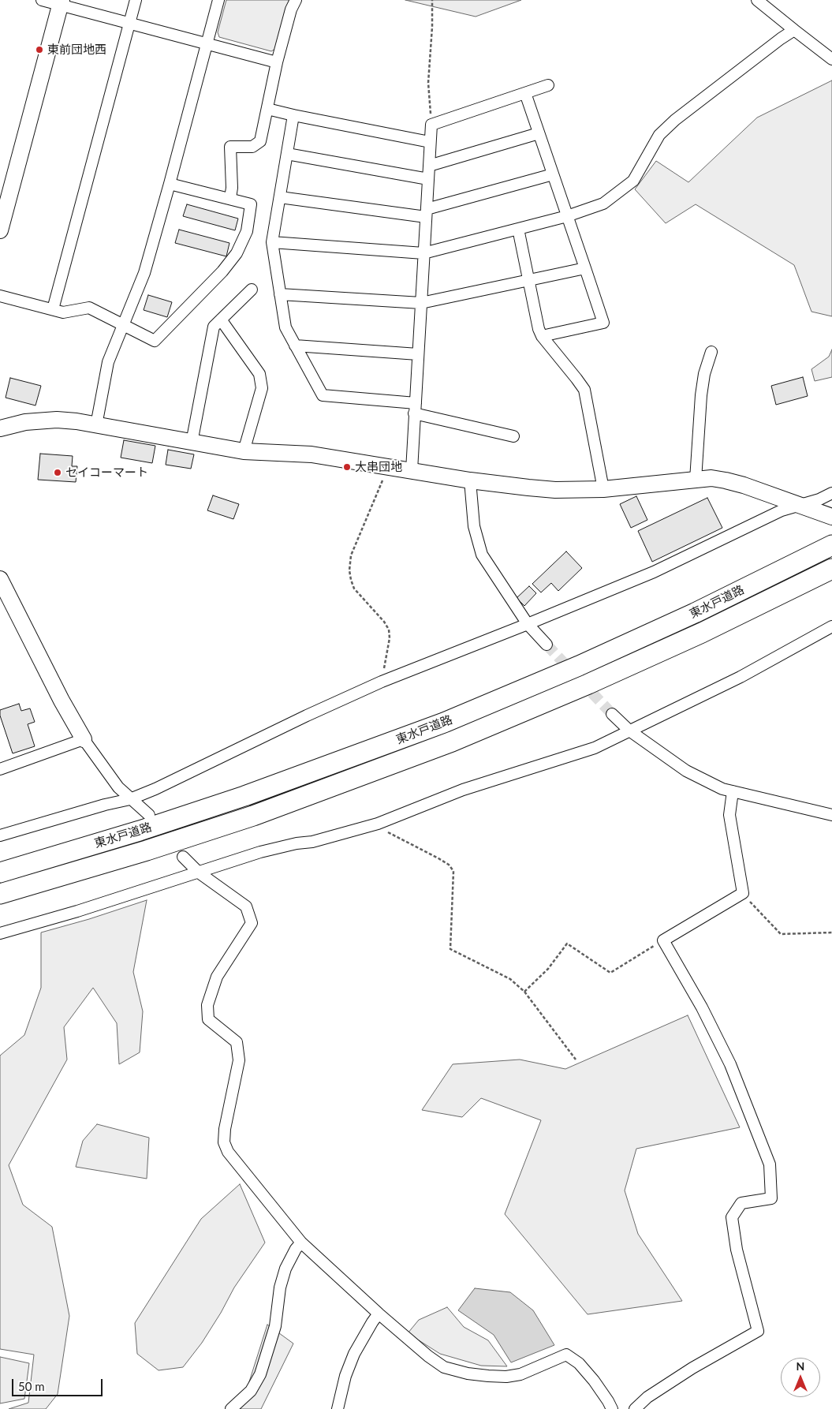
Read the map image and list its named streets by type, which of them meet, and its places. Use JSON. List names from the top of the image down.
{
  "streets": {
    "highway": ["東水戸道路"]
  },
  "places": ["東前団地西", "大串団地", "セイコーマート"],
  "scale_bar": "50 m",
  "north": "top"
}
